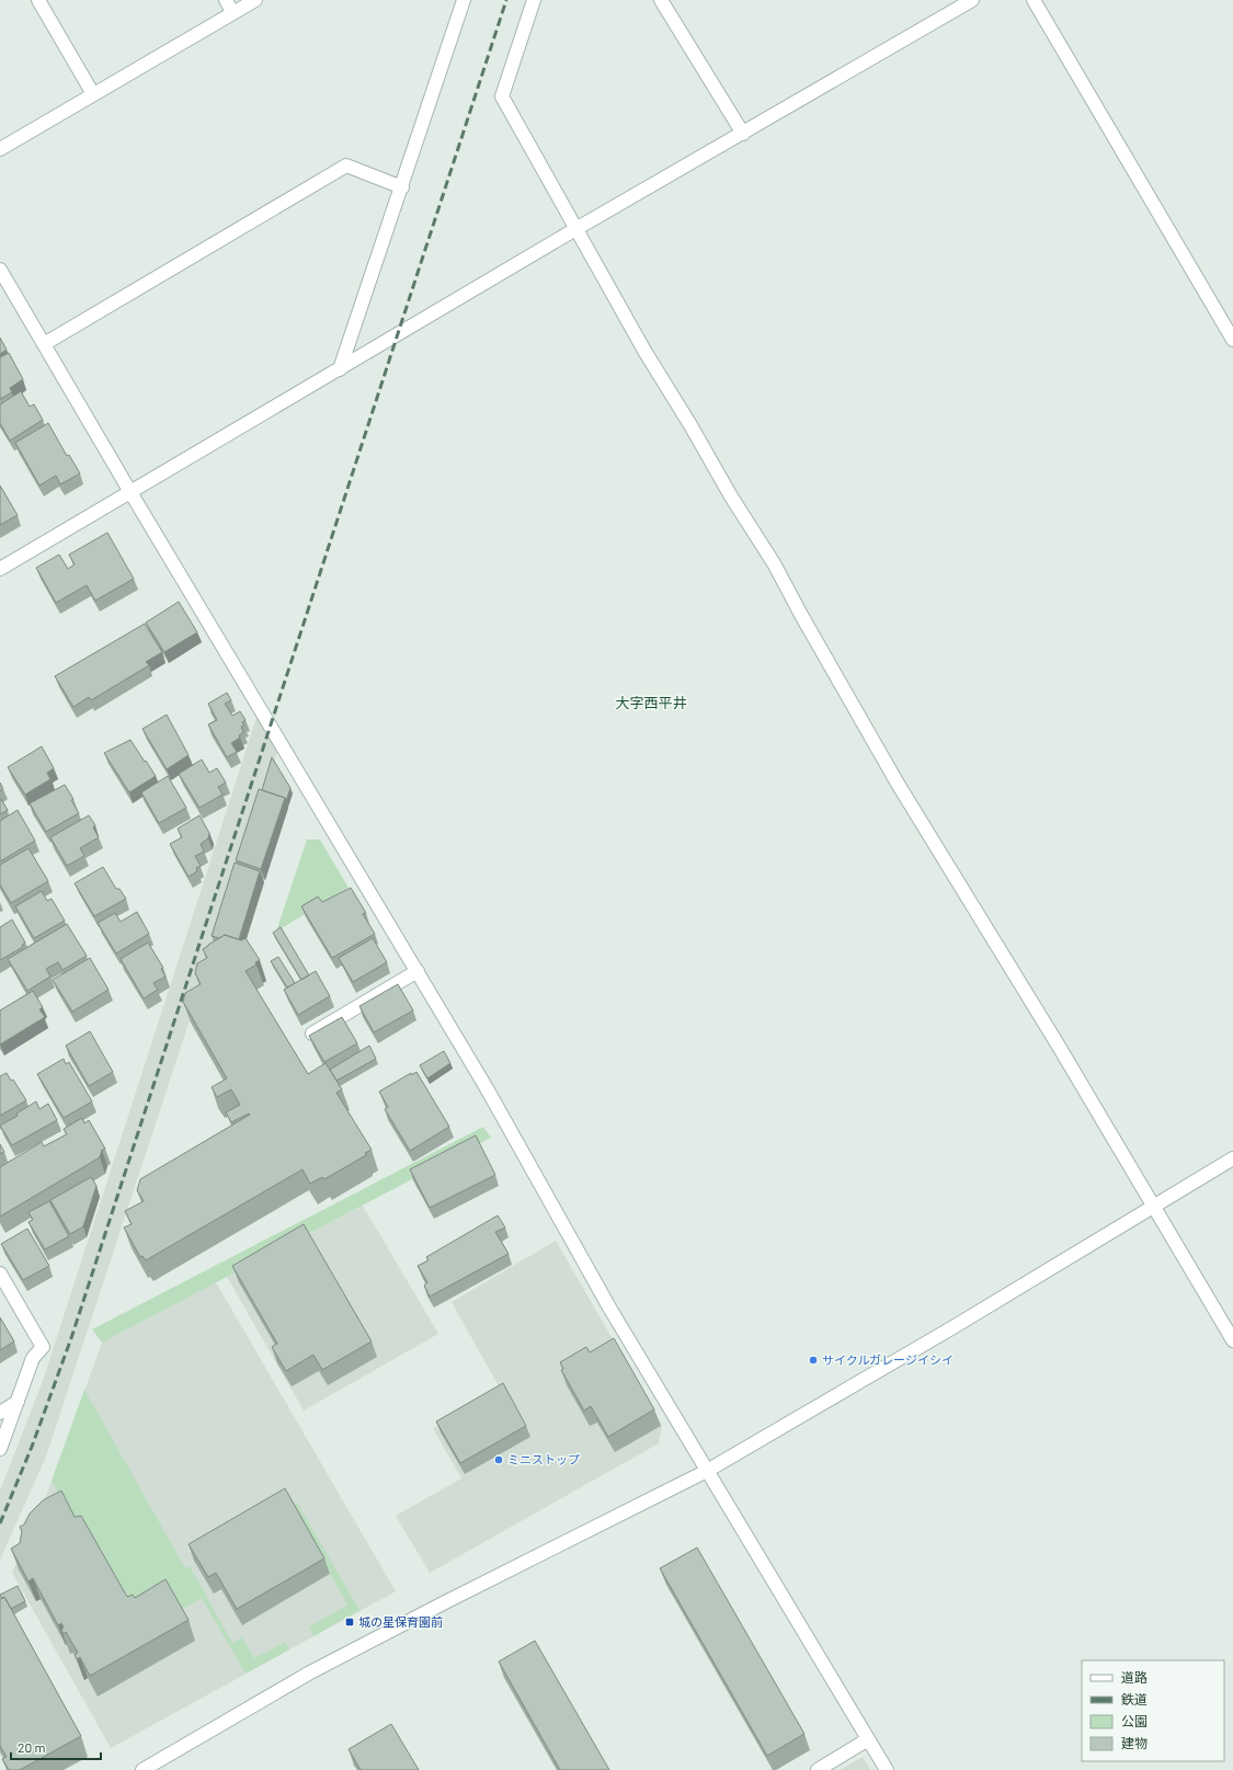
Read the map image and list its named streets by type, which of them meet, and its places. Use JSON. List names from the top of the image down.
{
  "districts": ["大字西平井"],
  "places": {
    "other": ["サイクルガレージイシイ", "ミニストップ"],
    "transit": ["城の星保育園前"]
  },
  "legend": [
    "道路",
    "鉄道",
    "公園",
    "建物"
  ],
  "scale_bar": "20 m"
}
